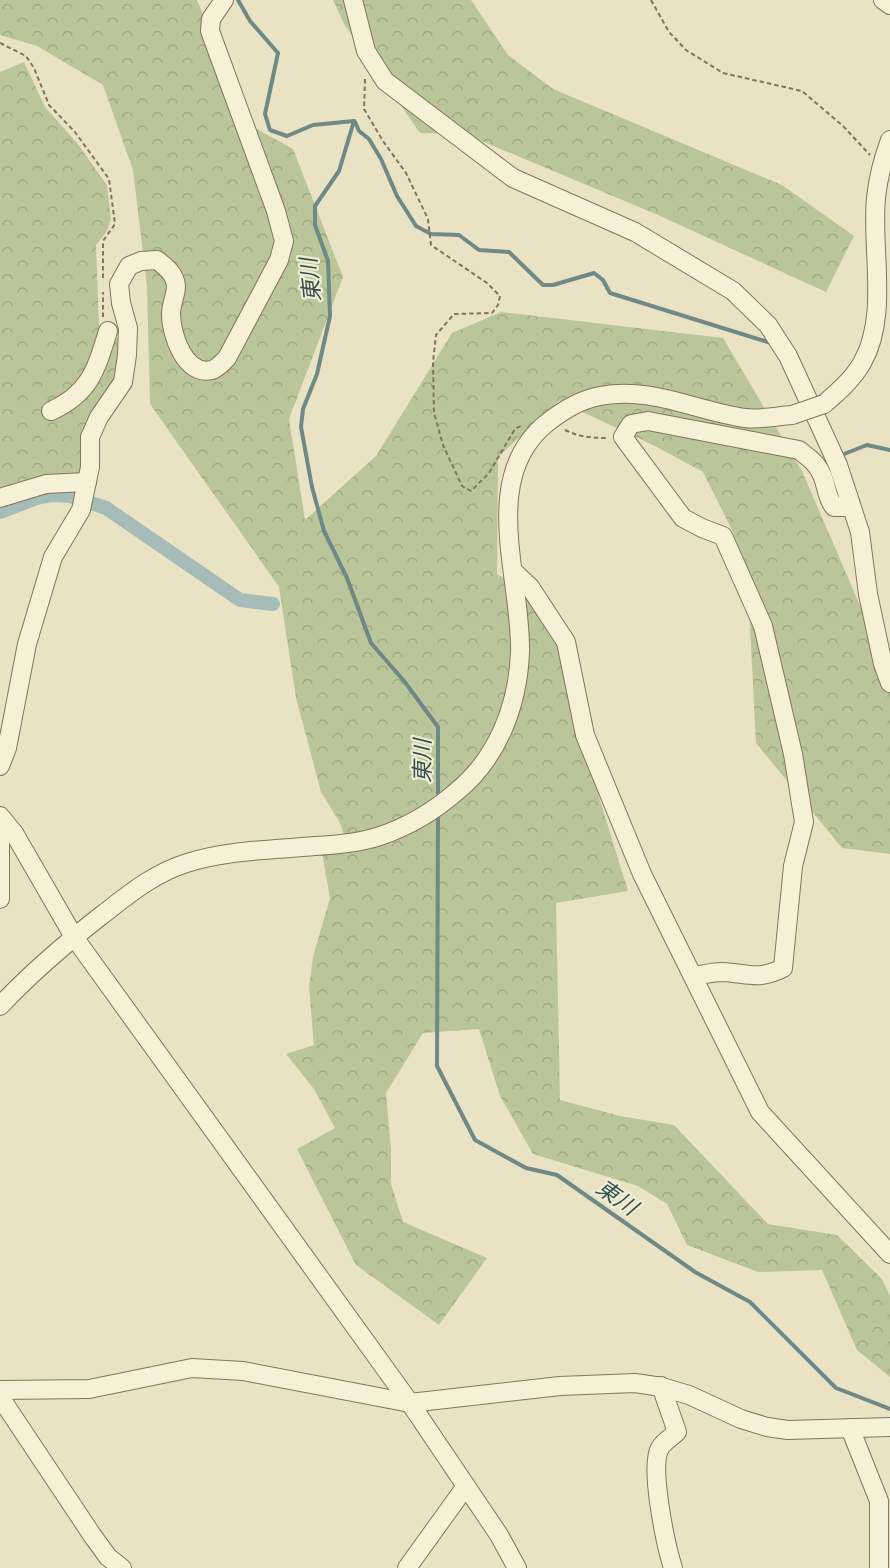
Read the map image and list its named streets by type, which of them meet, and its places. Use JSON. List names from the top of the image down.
{
  "water": ["東川"]
}
